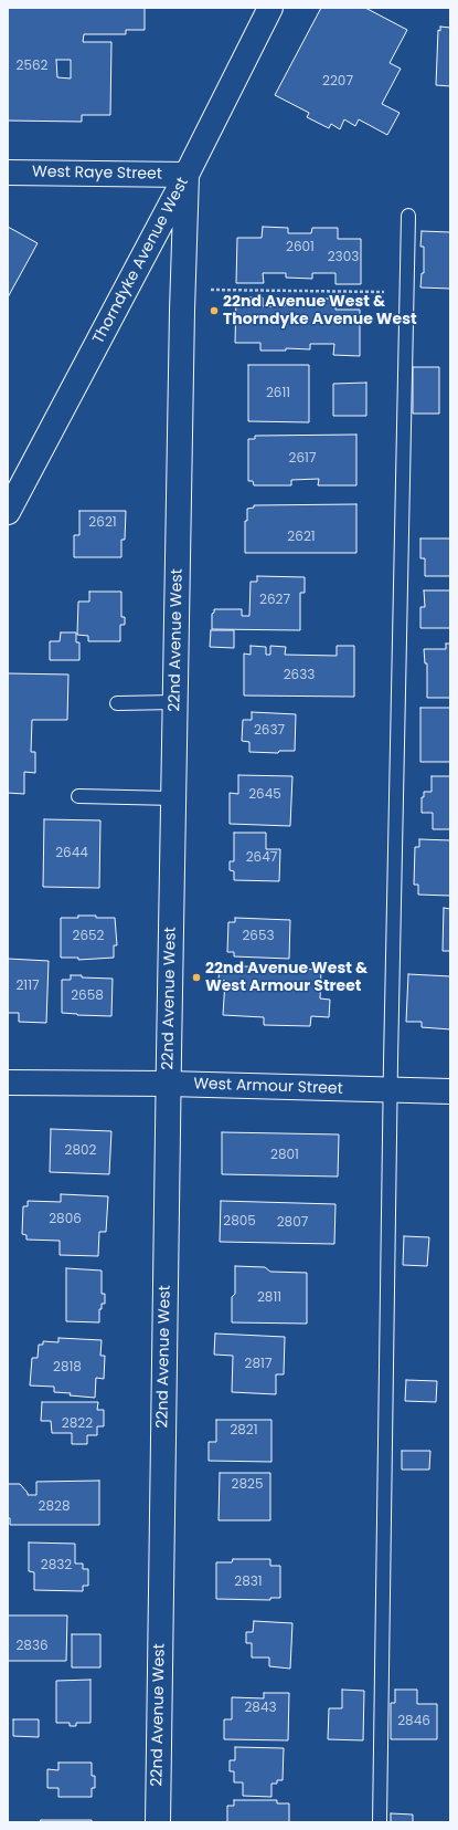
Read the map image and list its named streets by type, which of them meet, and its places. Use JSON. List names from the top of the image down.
{
  "streets": {
    "street": [
      "West Raye Street",
      "Thorndyke Avenue West",
      "22nd Avenue West",
      "West Armour Street"
    ]
  },
  "crossings": [
    ["West Raye Street", "Thorndyke Avenue West"],
    ["West Raye Street", "22nd Avenue West"],
    ["Thorndyke Avenue West", "22nd Avenue West"],
    ["22nd Avenue West", "West Armour Street"]
  ],
  "places": ["22nd Avenue West & Thorndyke Avenue West", "22nd Avenue West & West Armour Street"],
  "house_numbers": [
    "2562",
    "2207",
    "2601",
    "2303",
    "2611",
    "2617",
    "2621",
    "2621",
    "2627",
    "2633",
    "2637",
    "2645",
    "2644",
    "2647",
    "2652",
    "2653",
    "2117",
    "2658",
    "2802",
    "2801",
    "2806",
    "2805",
    "2807",
    "2811",
    "2817",
    "2818",
    "2822",
    "2821",
    "2825",
    "2828",
    "2832",
    "2831",
    "2836",
    "2843",
    "2846"
  ]
}
